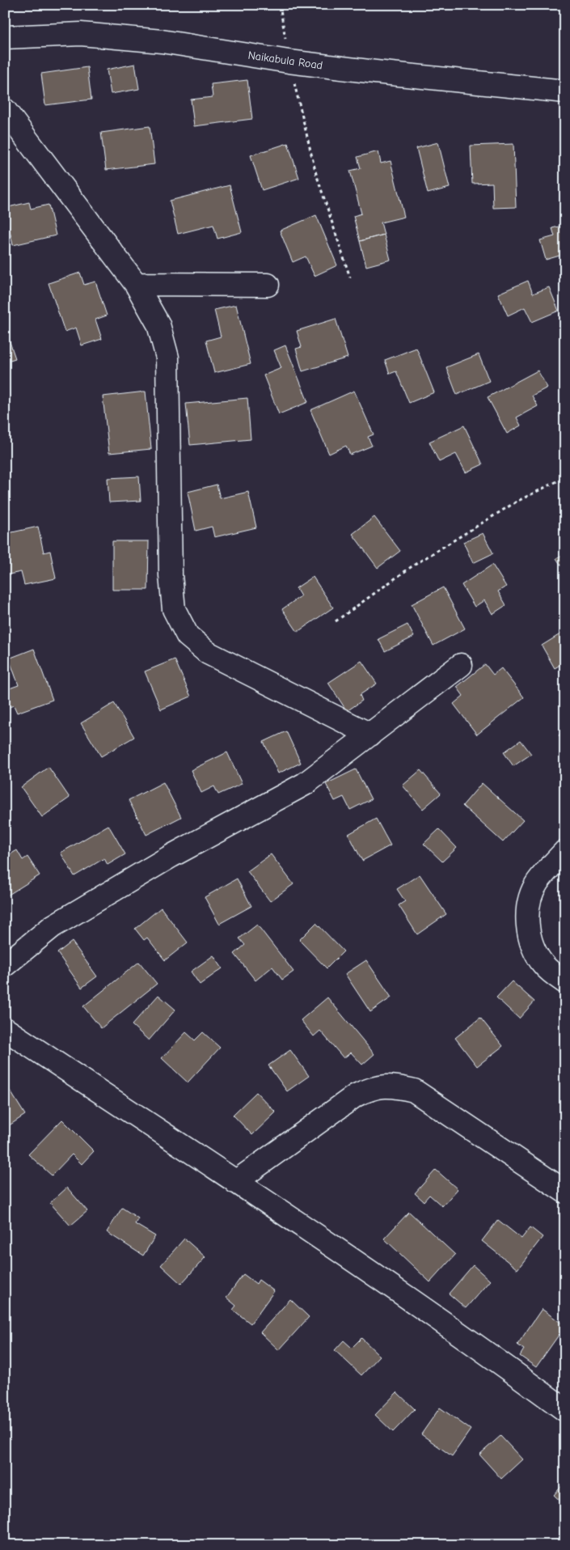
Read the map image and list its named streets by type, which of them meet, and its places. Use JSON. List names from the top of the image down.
{
  "streets": {
    "street": ["Naikabula Road"]
  }
}
